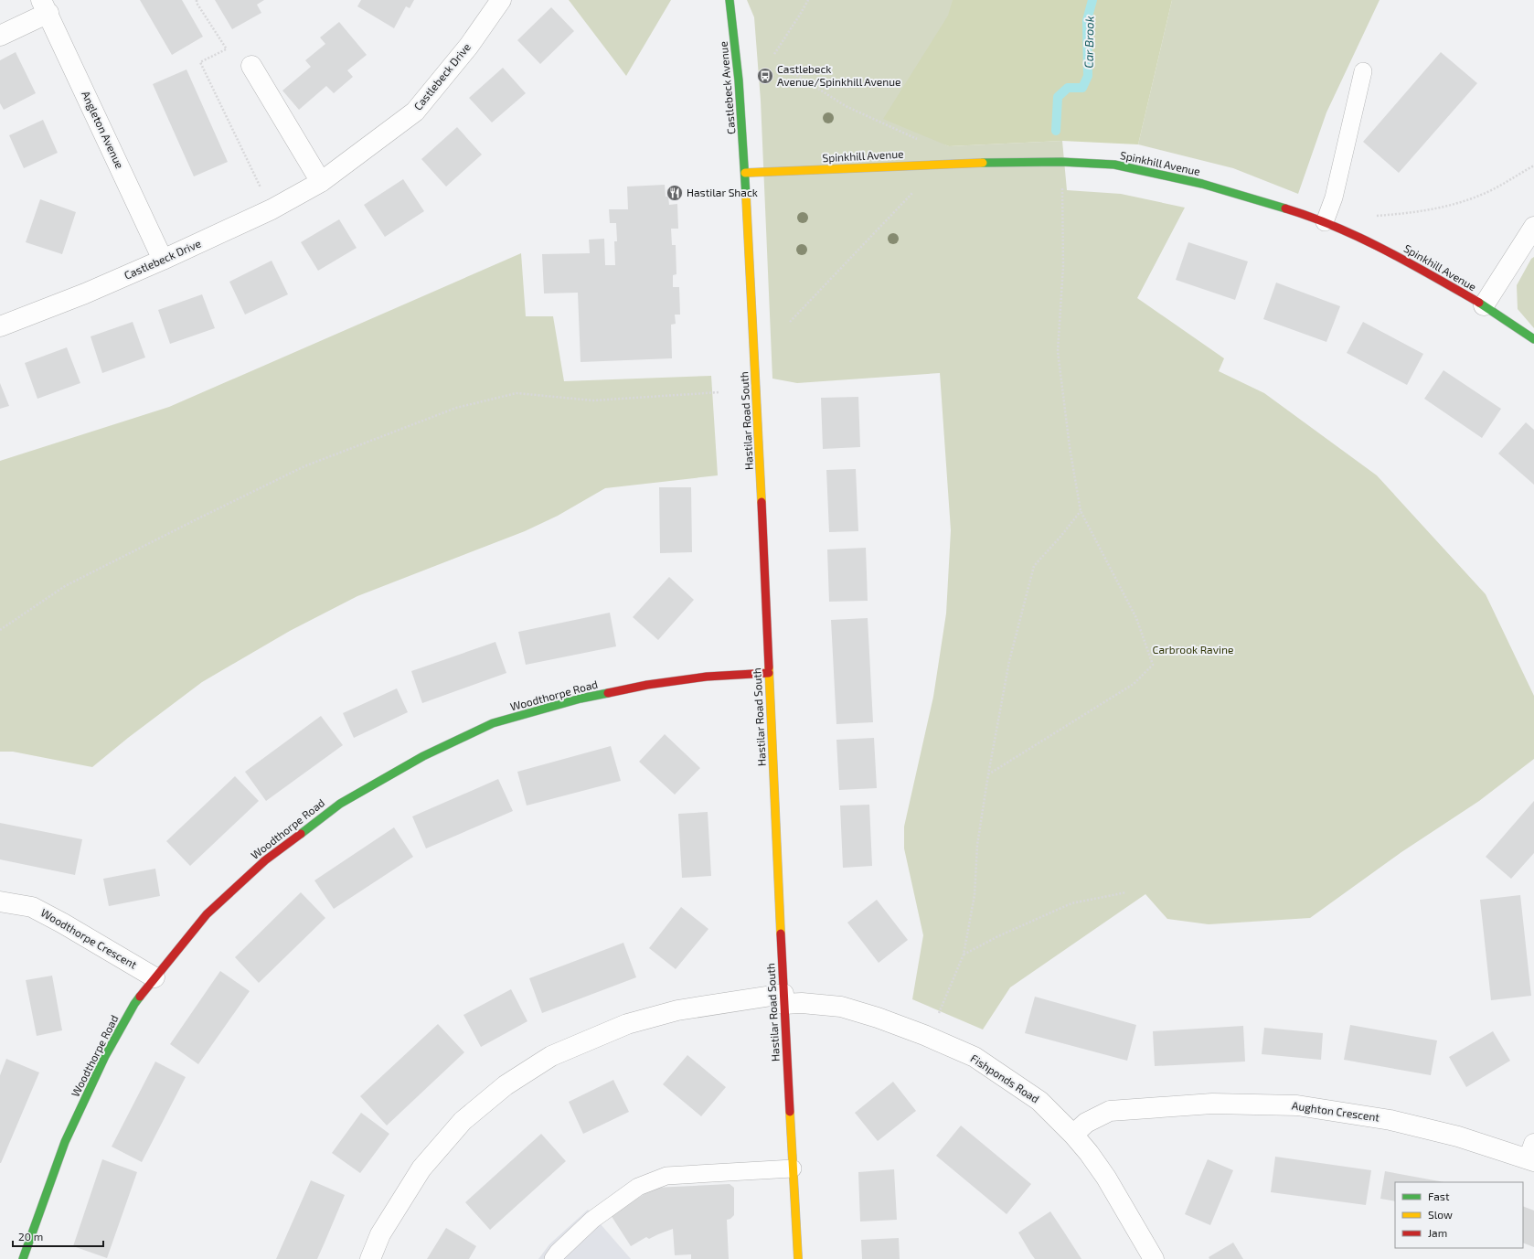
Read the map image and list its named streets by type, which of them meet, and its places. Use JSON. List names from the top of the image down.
{
  "streets": {
    "street": [
      "Castlebeck Drive",
      "Castlebeck Avenue",
      "Angleton Avenue",
      "Spinkhill Avenue",
      "Hastilar Road South",
      "Woodthorpe Road",
      "Woodthorpe Crescent",
      "Fishponds Road",
      "Aughton Crescent"
    ]
  },
  "crossings": [
    ["Castlebeck Drive", "Angleton Avenue"],
    ["Castlebeck Avenue", "Spinkhill Avenue"],
    ["Castlebeck Avenue", "Hastilar Road South"],
    ["Spinkhill Avenue", "Hastilar Road South"],
    ["Hastilar Road South", "Woodthorpe Road"],
    ["Hastilar Road South", "Fishponds Road"],
    ["Woodthorpe Road", "Woodthorpe Crescent"],
    ["Fishponds Road", "Aughton Crescent"]
  ],
  "water": ["Car Brook"],
  "parks": ["Carbrook Ravine"],
  "places": {
    "bus stop": ["Castlebeck Avenue/Spinkhill Avenue"],
    "restaurant": ["Hastilar Shack"]
  },
  "legend": ["Fast", "Slow", "Jam"],
  "scale_bar": "20 m"
}
